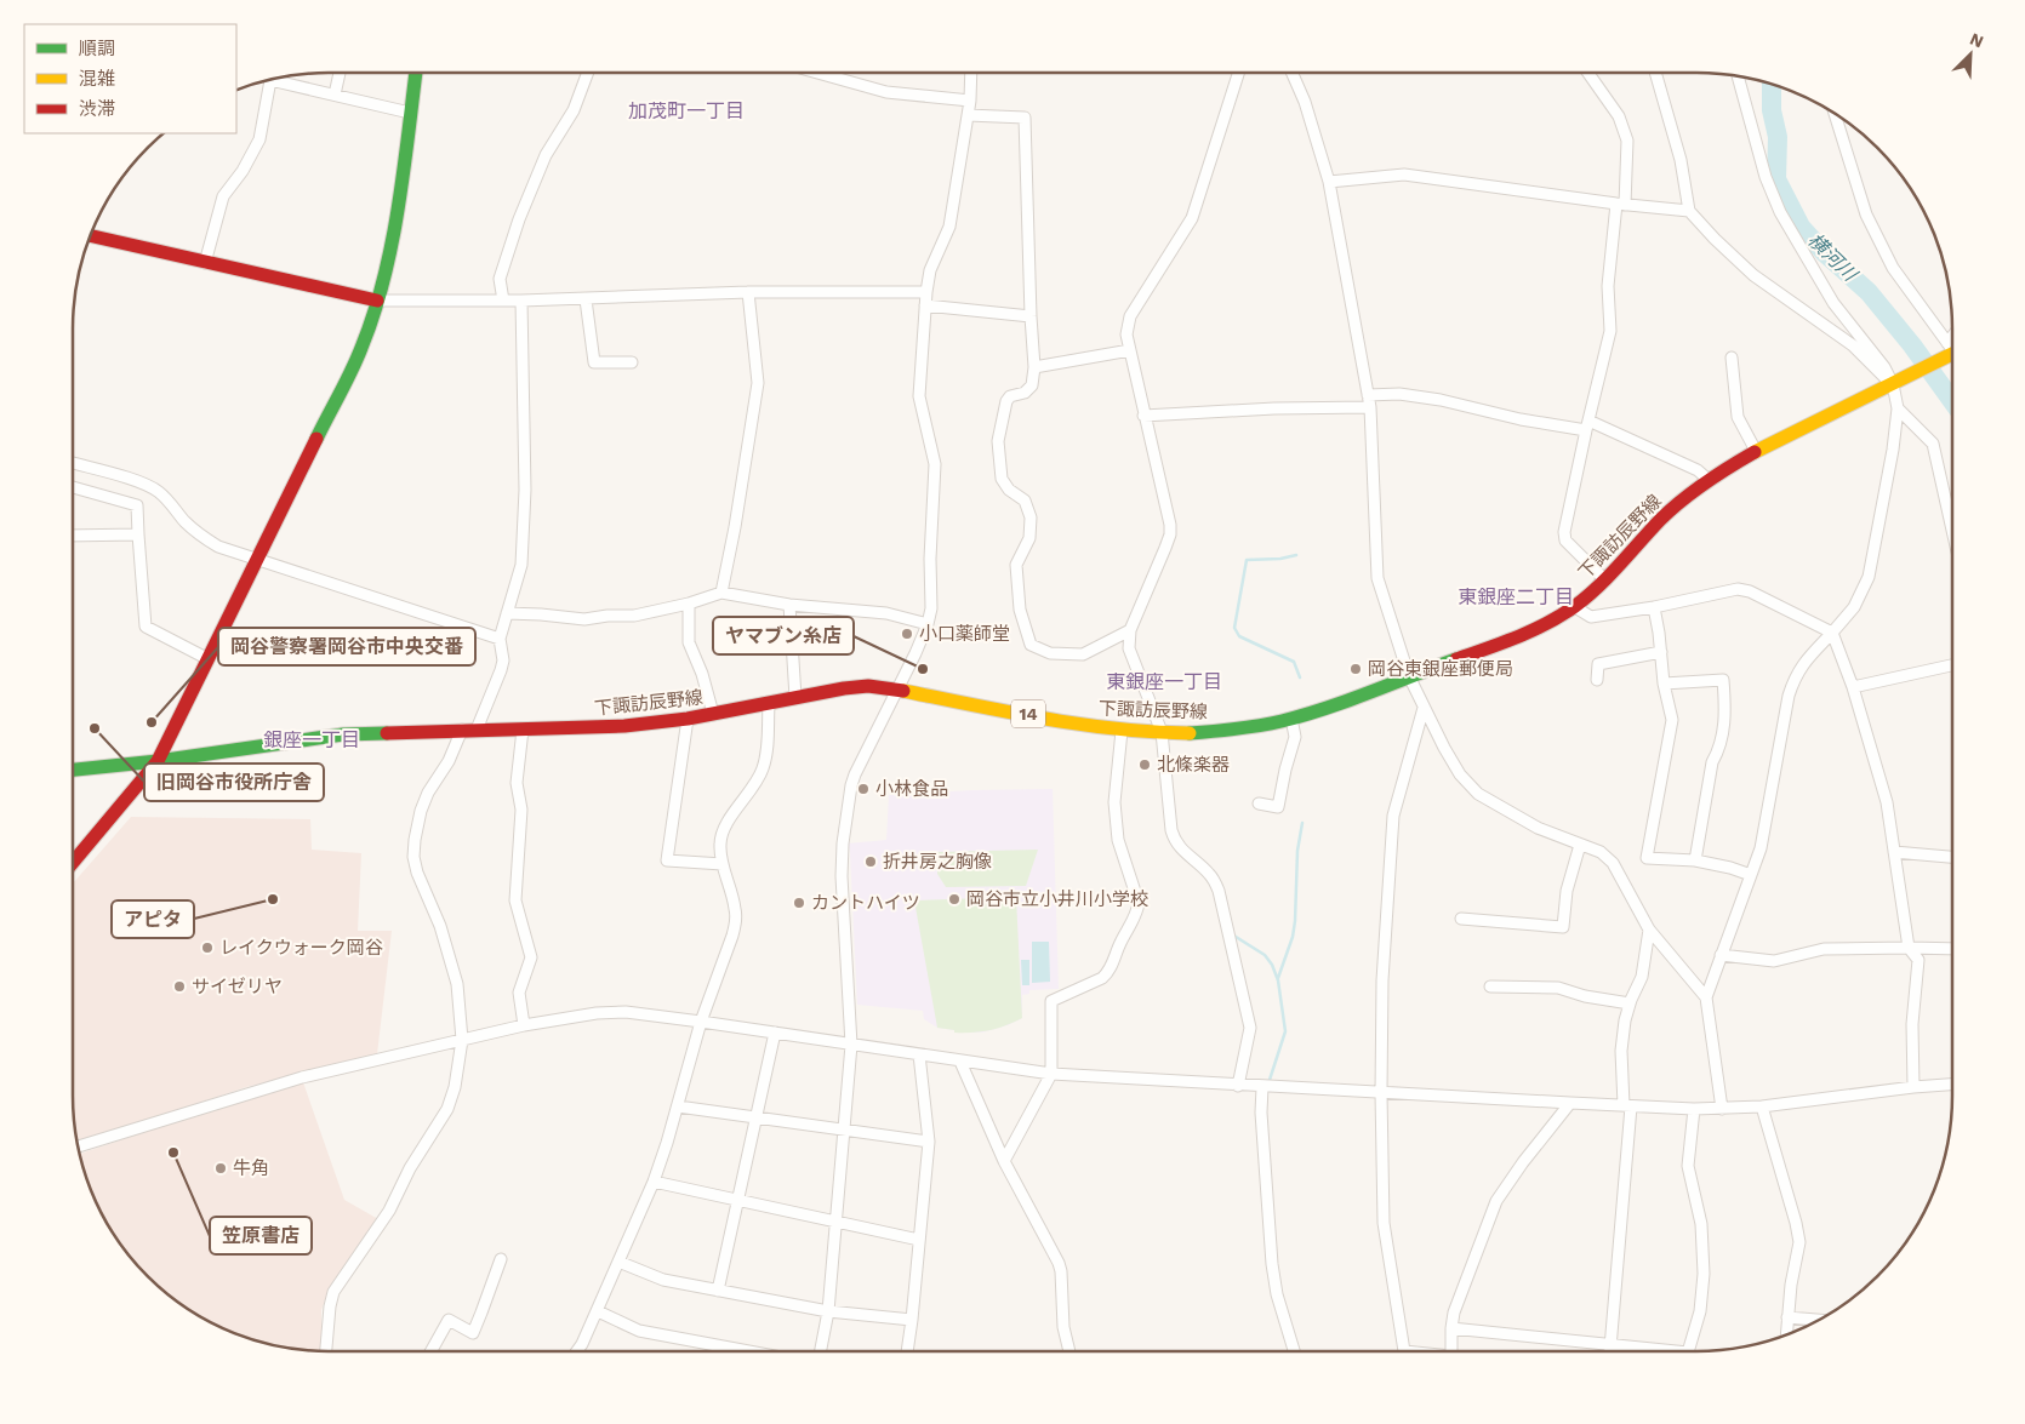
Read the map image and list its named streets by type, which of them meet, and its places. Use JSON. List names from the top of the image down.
{
  "streets": {
    "main road": ["下諏訪辰野線", "14"]
  },
  "districts": [
    "加茂町一丁目",
    "東銀座二丁目",
    "東銀座一丁目",
    "銀座一丁目"
  ],
  "water": ["横河川"],
  "places": [
    "小口薬師堂",
    "ヤマブン糸店",
    "岡谷東銀座郵便局",
    "岡谷警察署岡谷市中央交番",
    "旧岡谷市役所庁舎",
    "北條楽器",
    "小林食品",
    "折井房之胸像",
    "アピタ",
    "岡谷市立小井川小学校",
    "カントハイツ",
    "レイクウォーク岡谷",
    "サイゼリヤ",
    "笠原書店",
    "牛角"
  ],
  "legend": ["順調", "混雑", "渋滞"],
  "north": "top right"
}
